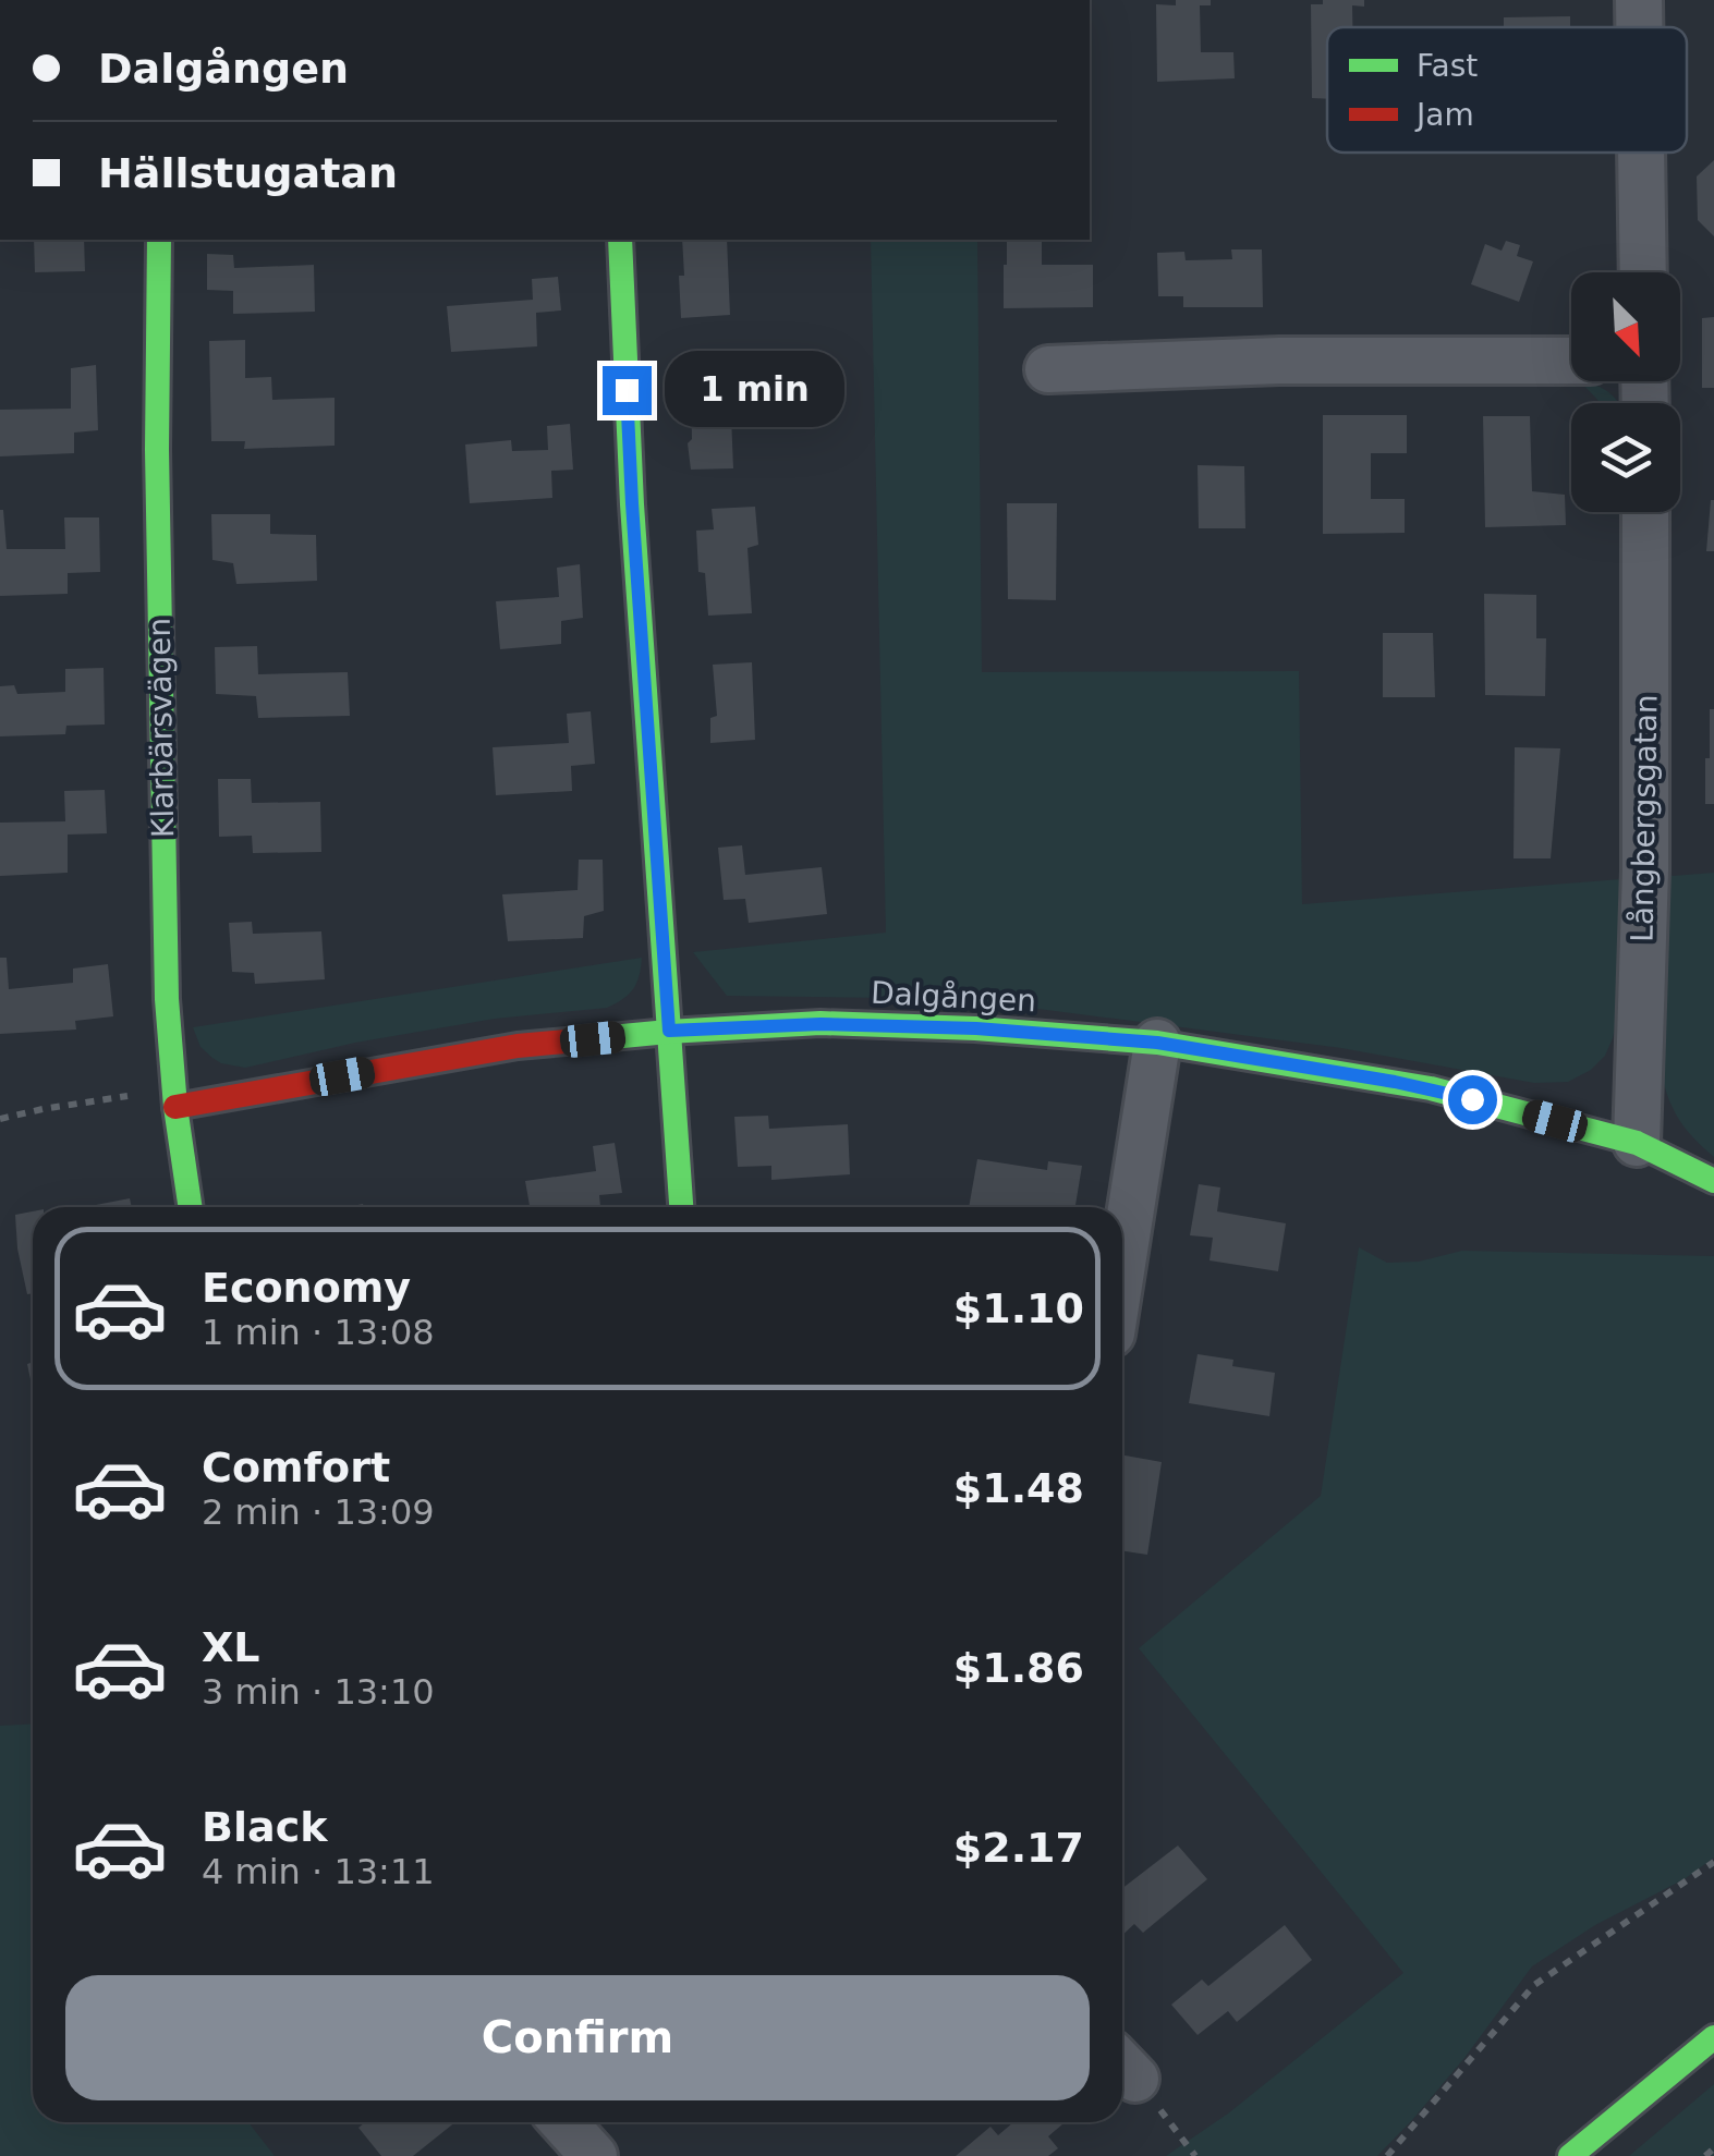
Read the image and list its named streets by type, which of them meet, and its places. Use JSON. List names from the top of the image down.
{
  "streets": {
    "street": ["Klarbärsvägen", "Långbergsgatan", "Dalgången"]
  },
  "crossings": [
    ["Klarbärsvägen", "Dalgången"],
    ["Långbergsgatan", "Dalgången"]
  ],
  "legend": ["Fast", "Jam"],
  "north": "bottom right",
  "page": {
    "banner": ["Dalgången", "Hällstugatan"],
    "bubble": "1 min",
    "list": [
      {
        "name": "Economy",
        "note": "1 min · 13:08",
        "value": "$1.10"
      },
      {
        "name": "Comfort",
        "note": "2 min · 13:09",
        "value": "$1.48"
      },
      {
        "name": "XL",
        "note": "3 min · 13:10",
        "value": "$1.86"
      },
      {
        "name": "Black",
        "note": "4 min · 13:11",
        "value": "$2.17"
      }
    ],
    "buttons": "Confirm"
  }
}
